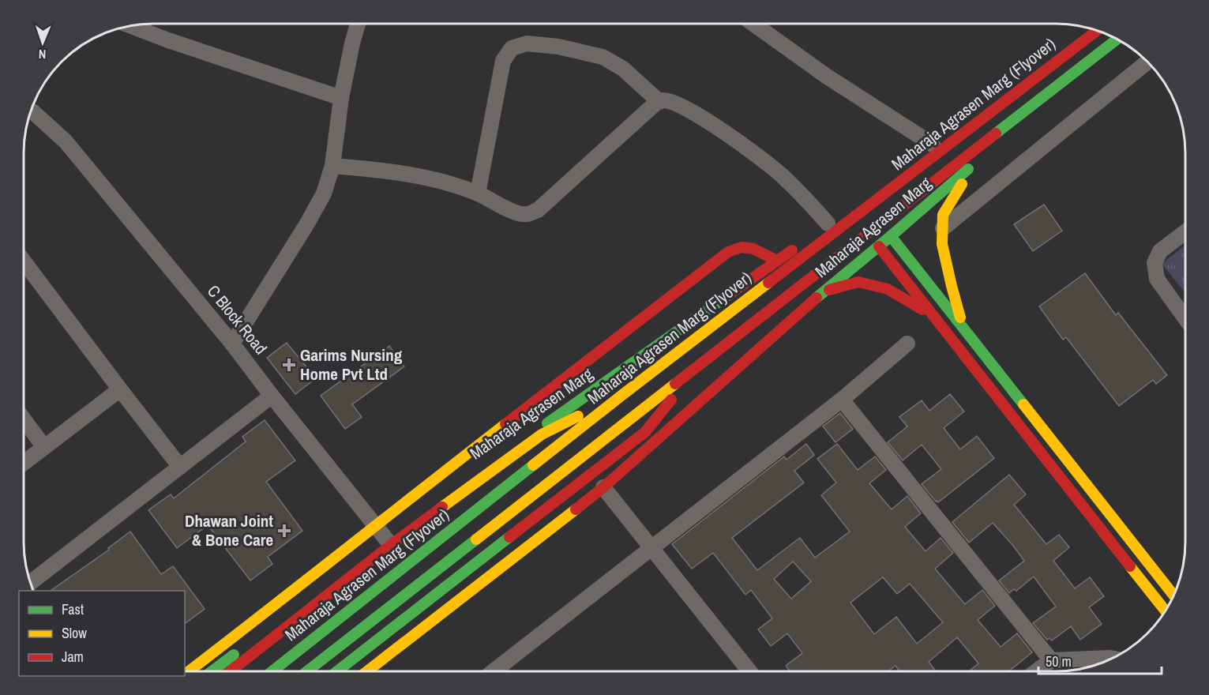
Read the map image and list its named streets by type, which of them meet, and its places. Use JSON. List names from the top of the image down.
{
  "streets": {
    "main road": ["Maharaja Agrasen Marg (Flyover)", "Maharaja Agrasen Marg"],
    "street": ["C Block Road"]
  },
  "crossings": [
    ["Maharaja Agrasen Marg", "C Block Road"]
  ],
  "places": {
    "health": ["Garims Nursing Home Pvt Ltd", "Dhawan Joint & Bone Care"]
  },
  "legend": ["Fast", "Slow", "Jam"],
  "scale_bar": "50 m",
  "north": "bottom"
}
